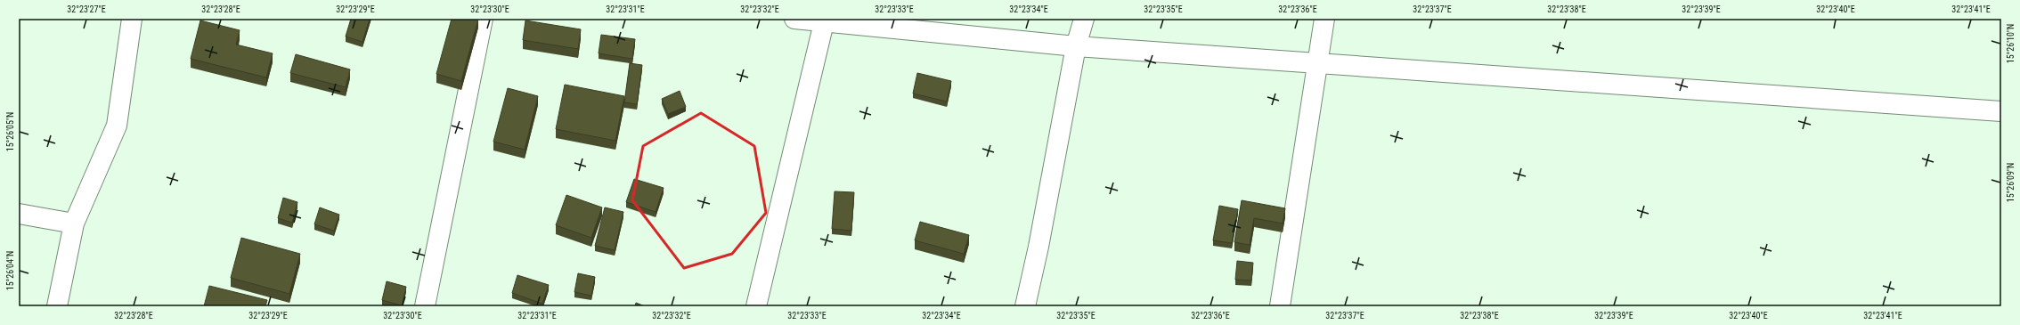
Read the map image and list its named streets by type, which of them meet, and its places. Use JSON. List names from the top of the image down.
{
  "coordinates": [
    "32°23'27\"E",
    "32°23'28\"E",
    "32°23'29\"E",
    "32°23'30\"E",
    "32°23'31\"E",
    "32°23'32\"E",
    "32°23'33\"E",
    "32°23'34\"E",
    "32°23'35\"E",
    "32°23'36\"E",
    "32°23'37\"E",
    "32°23'38\"E",
    "32°23'39\"E",
    "32°23'40\"E",
    "32°23'41\"E",
    "15°26'10\"N",
    "15°26'05\"N",
    "15°26'09\"N",
    "15°26'04\"N"
  ]
}
